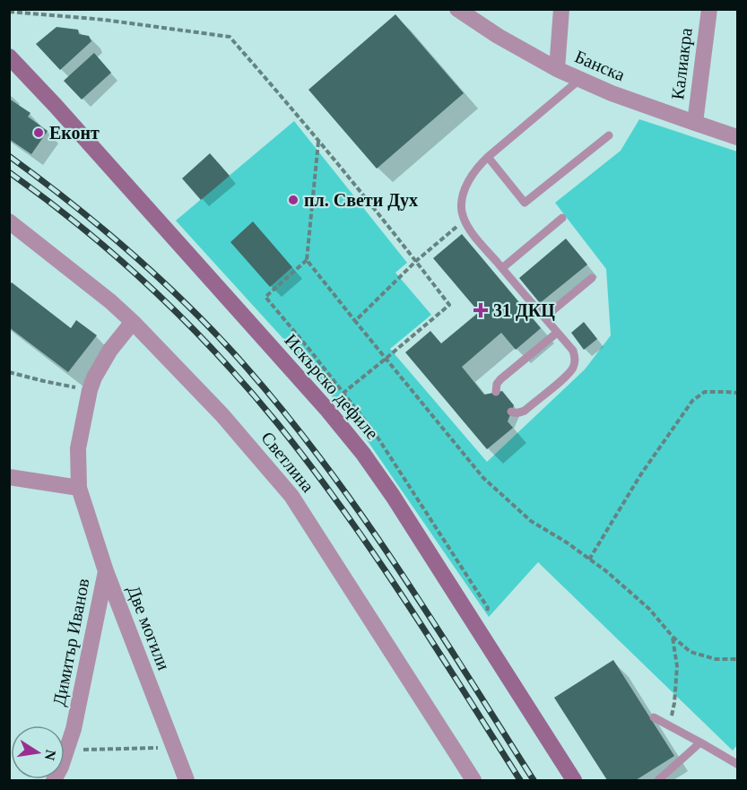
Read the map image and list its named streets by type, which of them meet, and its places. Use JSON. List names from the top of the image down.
{
  "streets": {
    "main road": ["Искърско дефиле"],
    "street": [
      "Калиакра",
      "Банска",
      "Светлина",
      "Две могили",
      "Димитър Иванов"
    ]
  },
  "crossings": [
    ["Калиакра", "Банска"],
    ["Светлина", "Две могили"],
    ["Две могили", "Димитър Иванов"]
  ],
  "places": {
    "other": ["Еконт", "пл. Свети Дух"],
    "health": ["31 ДКЦ"]
  },
  "north": "right"
}
